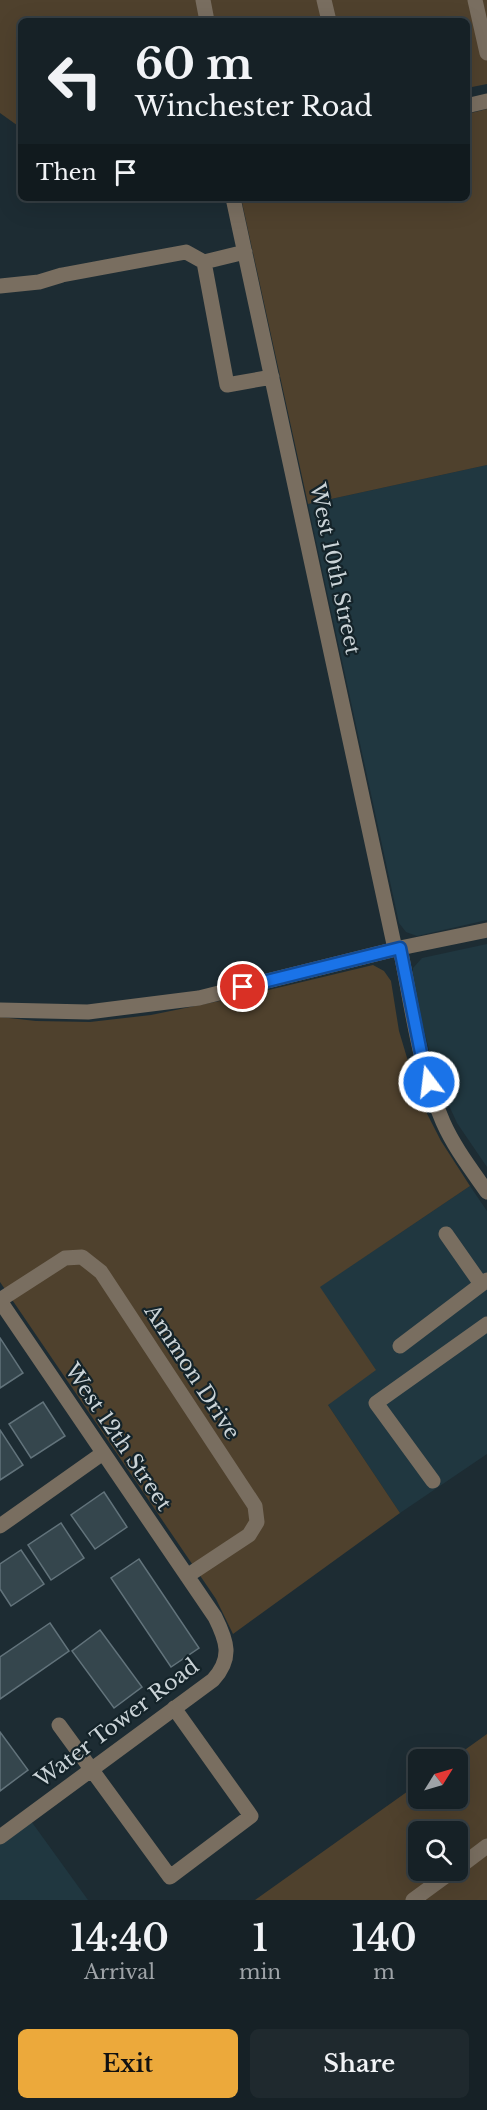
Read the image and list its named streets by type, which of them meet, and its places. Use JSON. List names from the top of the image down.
{
  "streets": {
    "street": [
      "West 10th Street",
      "Ammon Drive",
      "West 12th Street",
      "Water Tower Road"
    ]
  },
  "crossings": [
    ["Ammon Drive", "West 12th Street"],
    ["West 12th Street", "Water Tower Road"]
  ],
  "north": "top right",
  "page": {
    "turn": ["60 m", "Winchester Road"],
    "then": "Then",
    "eta": [
      "14:40",
      "Arrival",
      "1",
      "min",
      "140",
      "m"
    ],
    "buttons": ["Exit", "Share"]
  }
}
